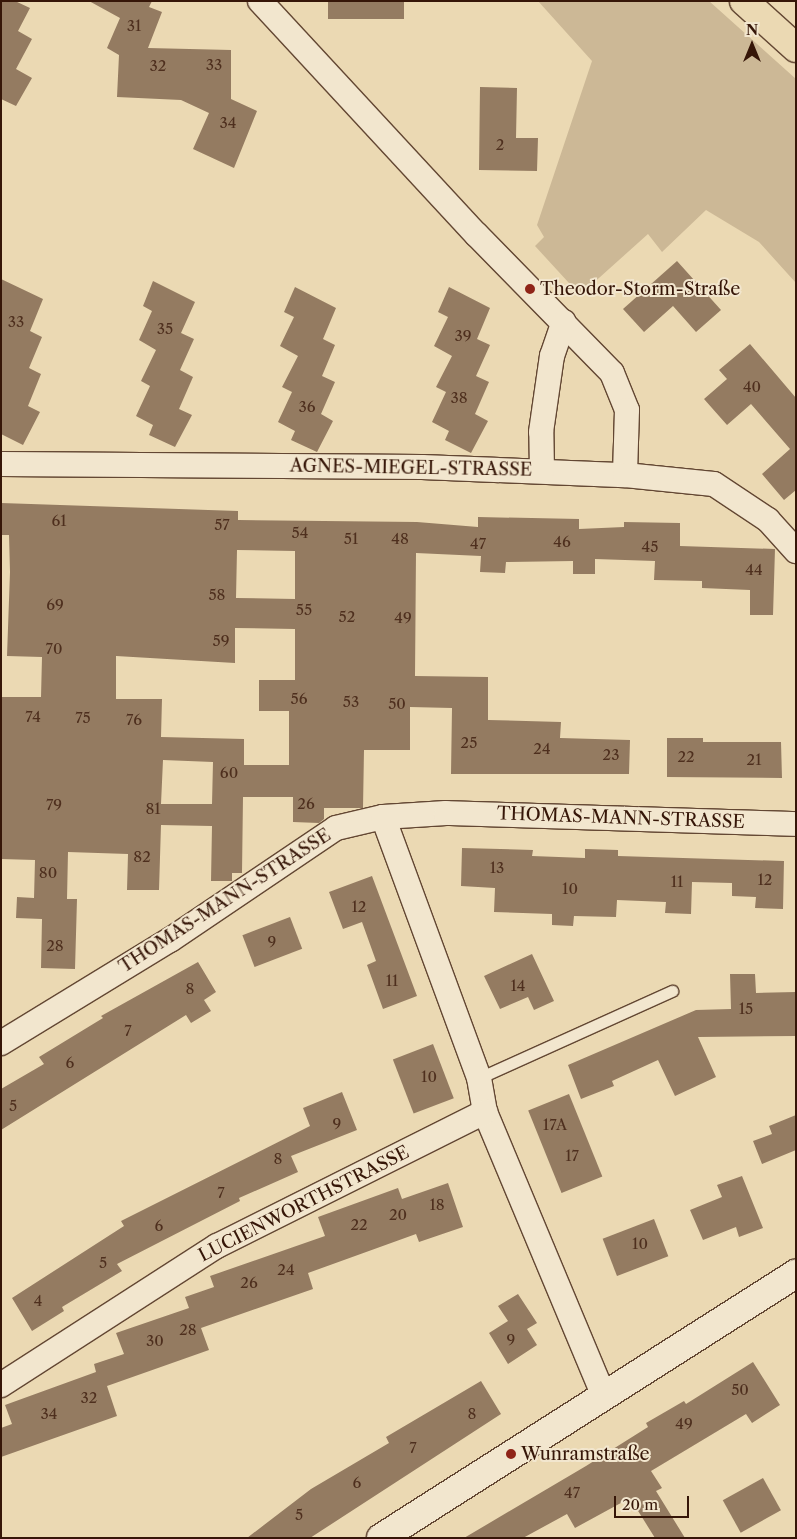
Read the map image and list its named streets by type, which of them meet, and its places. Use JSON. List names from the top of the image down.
{
  "streets": {
    "street": ["AGNES-MIEGEL-STRASSE", "THOMAS-MANN-STRASSE", "LUCIENWORTHSTRASSE"]
  },
  "places": ["Theodor-Storm-Straße", "Wunramstraße"],
  "house_numbers": [
    "31",
    "33",
    "32",
    "34",
    "2",
    "33",
    "35",
    "39",
    "40",
    "38",
    "36",
    "61",
    "57",
    "54",
    "51",
    "48",
    "46",
    "47",
    "45",
    "44",
    "58",
    "69",
    "55",
    "52",
    "49",
    "59",
    "70",
    "56",
    "53",
    "50",
    "74",
    "75",
    "76",
    "25",
    "24",
    "23",
    "22",
    "21",
    "60",
    "26",
    "79",
    "81",
    "82",
    "13",
    "80",
    "12",
    "11",
    "10",
    "12",
    "9",
    "28",
    "11",
    "14",
    "8",
    "15",
    "7",
    "6",
    "10",
    "5",
    "9",
    "17A",
    "17",
    "8",
    "7",
    "18",
    "20",
    "22",
    "6",
    "10",
    "5",
    "24",
    "26",
    "4",
    "28",
    "9",
    "30",
    "50",
    "32",
    "34",
    "8",
    "49",
    "7",
    "6",
    "47",
    "5"
  ],
  "scale_bar": "20 m",
  "north": "top"
}
